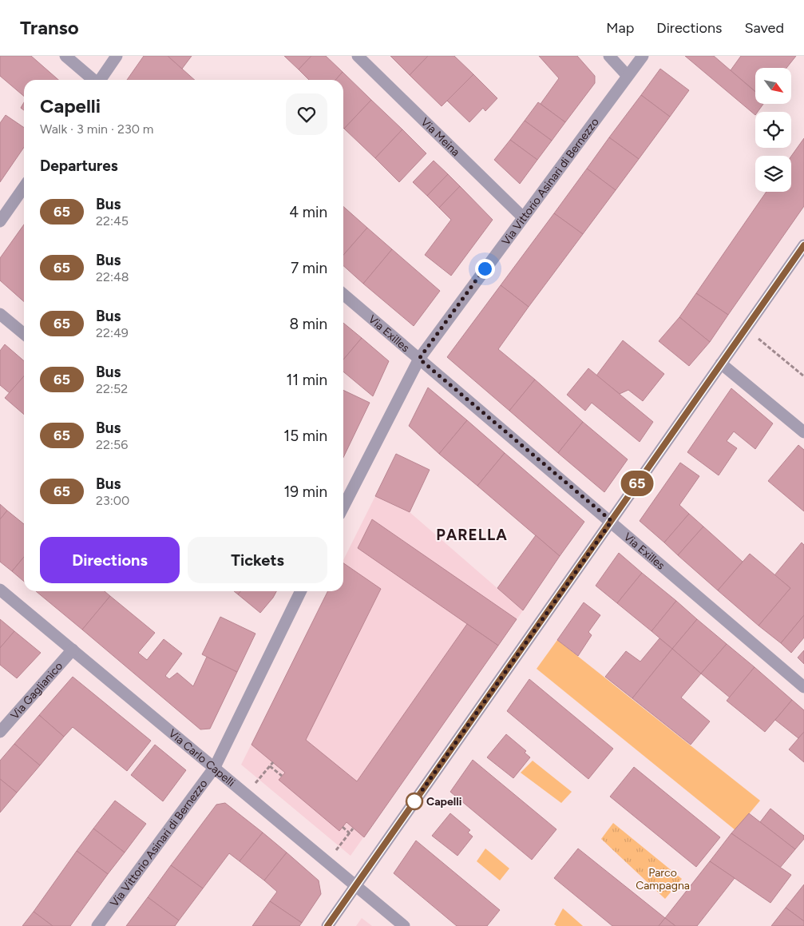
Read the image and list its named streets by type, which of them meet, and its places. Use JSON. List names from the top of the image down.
{
  "streets": {
    "street": [
      "Via Meina",
      "Via Vittorio Asinari di Bernezzo",
      "Via Exilles",
      "Via Gaglianico",
      "Via Carlo Capelli"
    ]
  },
  "crossings": [
    ["Via Meina", "Via Vittorio Asinari di Bernezzo"],
    ["Via Vittorio Asinari di Bernezzo", "Via Exilles"],
    ["Via Vittorio Asinari di Bernezzo", "Via Carlo Capelli"],
    ["Via Gaglianico", "Via Carlo Capelli"]
  ],
  "districts": ["PARELLA"],
  "parks": ["Parco Campagna"],
  "places": ["Capelli"],
  "lines": ["bus line 65"],
  "north": "bottom right",
  "page": {
    "header": "Transo",
    "nav": ["Map", "Directions", "Saved"],
    "on_map": "65",
    "heading": [
      ["Capelli", "Walk · 3 min · 230 m"],
      "Departures"
    ],
    "list": [
      {
        "mark": "65",
        "name": "Bus",
        "note": "22:45",
        "value": "4 min"
      },
      {
        "mark": "65",
        "name": "Bus",
        "note": "22:48",
        "value": "7 min"
      },
      {
        "mark": "65",
        "name": "Bus",
        "note": "22:49",
        "value": "8 min"
      },
      {
        "mark": "65",
        "name": "Bus",
        "note": "22:52",
        "value": "11 min"
      },
      {
        "mark": "65",
        "name": "Bus",
        "note": "22:56",
        "value": "15 min"
      },
      {
        "mark": "65",
        "name": "Bus",
        "note": "23:00",
        "value": "19 min"
      }
    ],
    "buttons": ["Directions", "Tickets"]
  }
}
